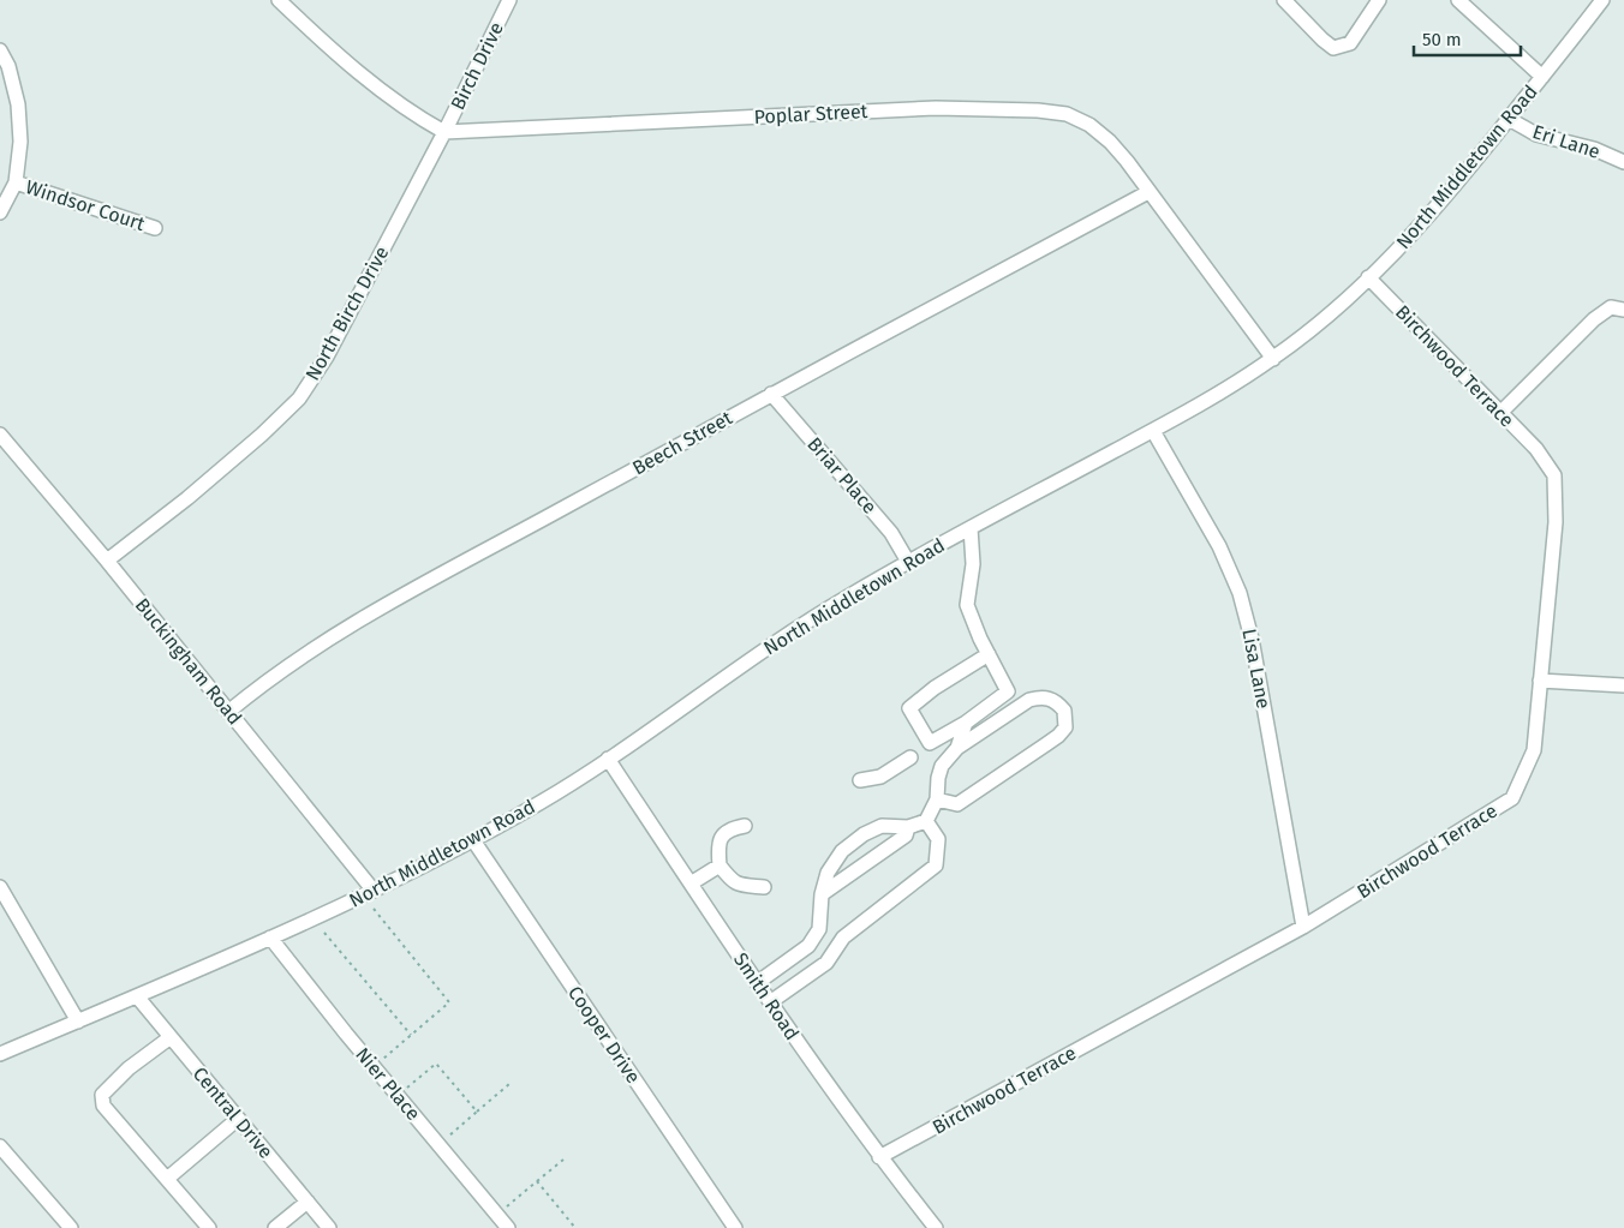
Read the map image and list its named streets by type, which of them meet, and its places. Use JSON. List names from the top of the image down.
{
  "streets": {
    "street": [
      "Birch Drive",
      "Poplar Street",
      "Eri Lane",
      "North Middletown Road",
      "Windsor Court",
      "North Birch Drive",
      "Birchwood Terrace",
      "Beech Street",
      "Briar Place",
      "Buckingham Road",
      "Lisa Lane",
      "Smith Road",
      "Cooper Drive",
      "Nier Place",
      "Central Drive"
    ]
  },
  "crossings": [
    ["Birch Drive", "Poplar Street"],
    ["Birch Drive", "North Birch Drive"],
    ["Poplar Street", "North Middletown Road"],
    ["Poplar Street", "North Birch Drive"],
    ["Poplar Street", "Beech Street"],
    ["Eri Lane", "North Middletown Road"],
    ["North Middletown Road", "Birchwood Terrace"],
    ["North Middletown Road", "Briar Place"],
    ["North Middletown Road", "Buckingham Road"],
    ["North Middletown Road", "Lisa Lane"],
    ["North Middletown Road", "Smith Road"],
    ["North Middletown Road", "Cooper Drive"],
    ["North Middletown Road", "Nier Place"],
    ["North Middletown Road", "Central Drive"],
    ["North Birch Drive", "Buckingham Road"],
    ["Birchwood Terrace", "Lisa Lane"],
    ["Birchwood Terrace", "Smith Road"],
    ["Beech Street", "Briar Place"],
    ["Beech Street", "Buckingham Road"]
  ],
  "scale_bar": "50 m"
}
